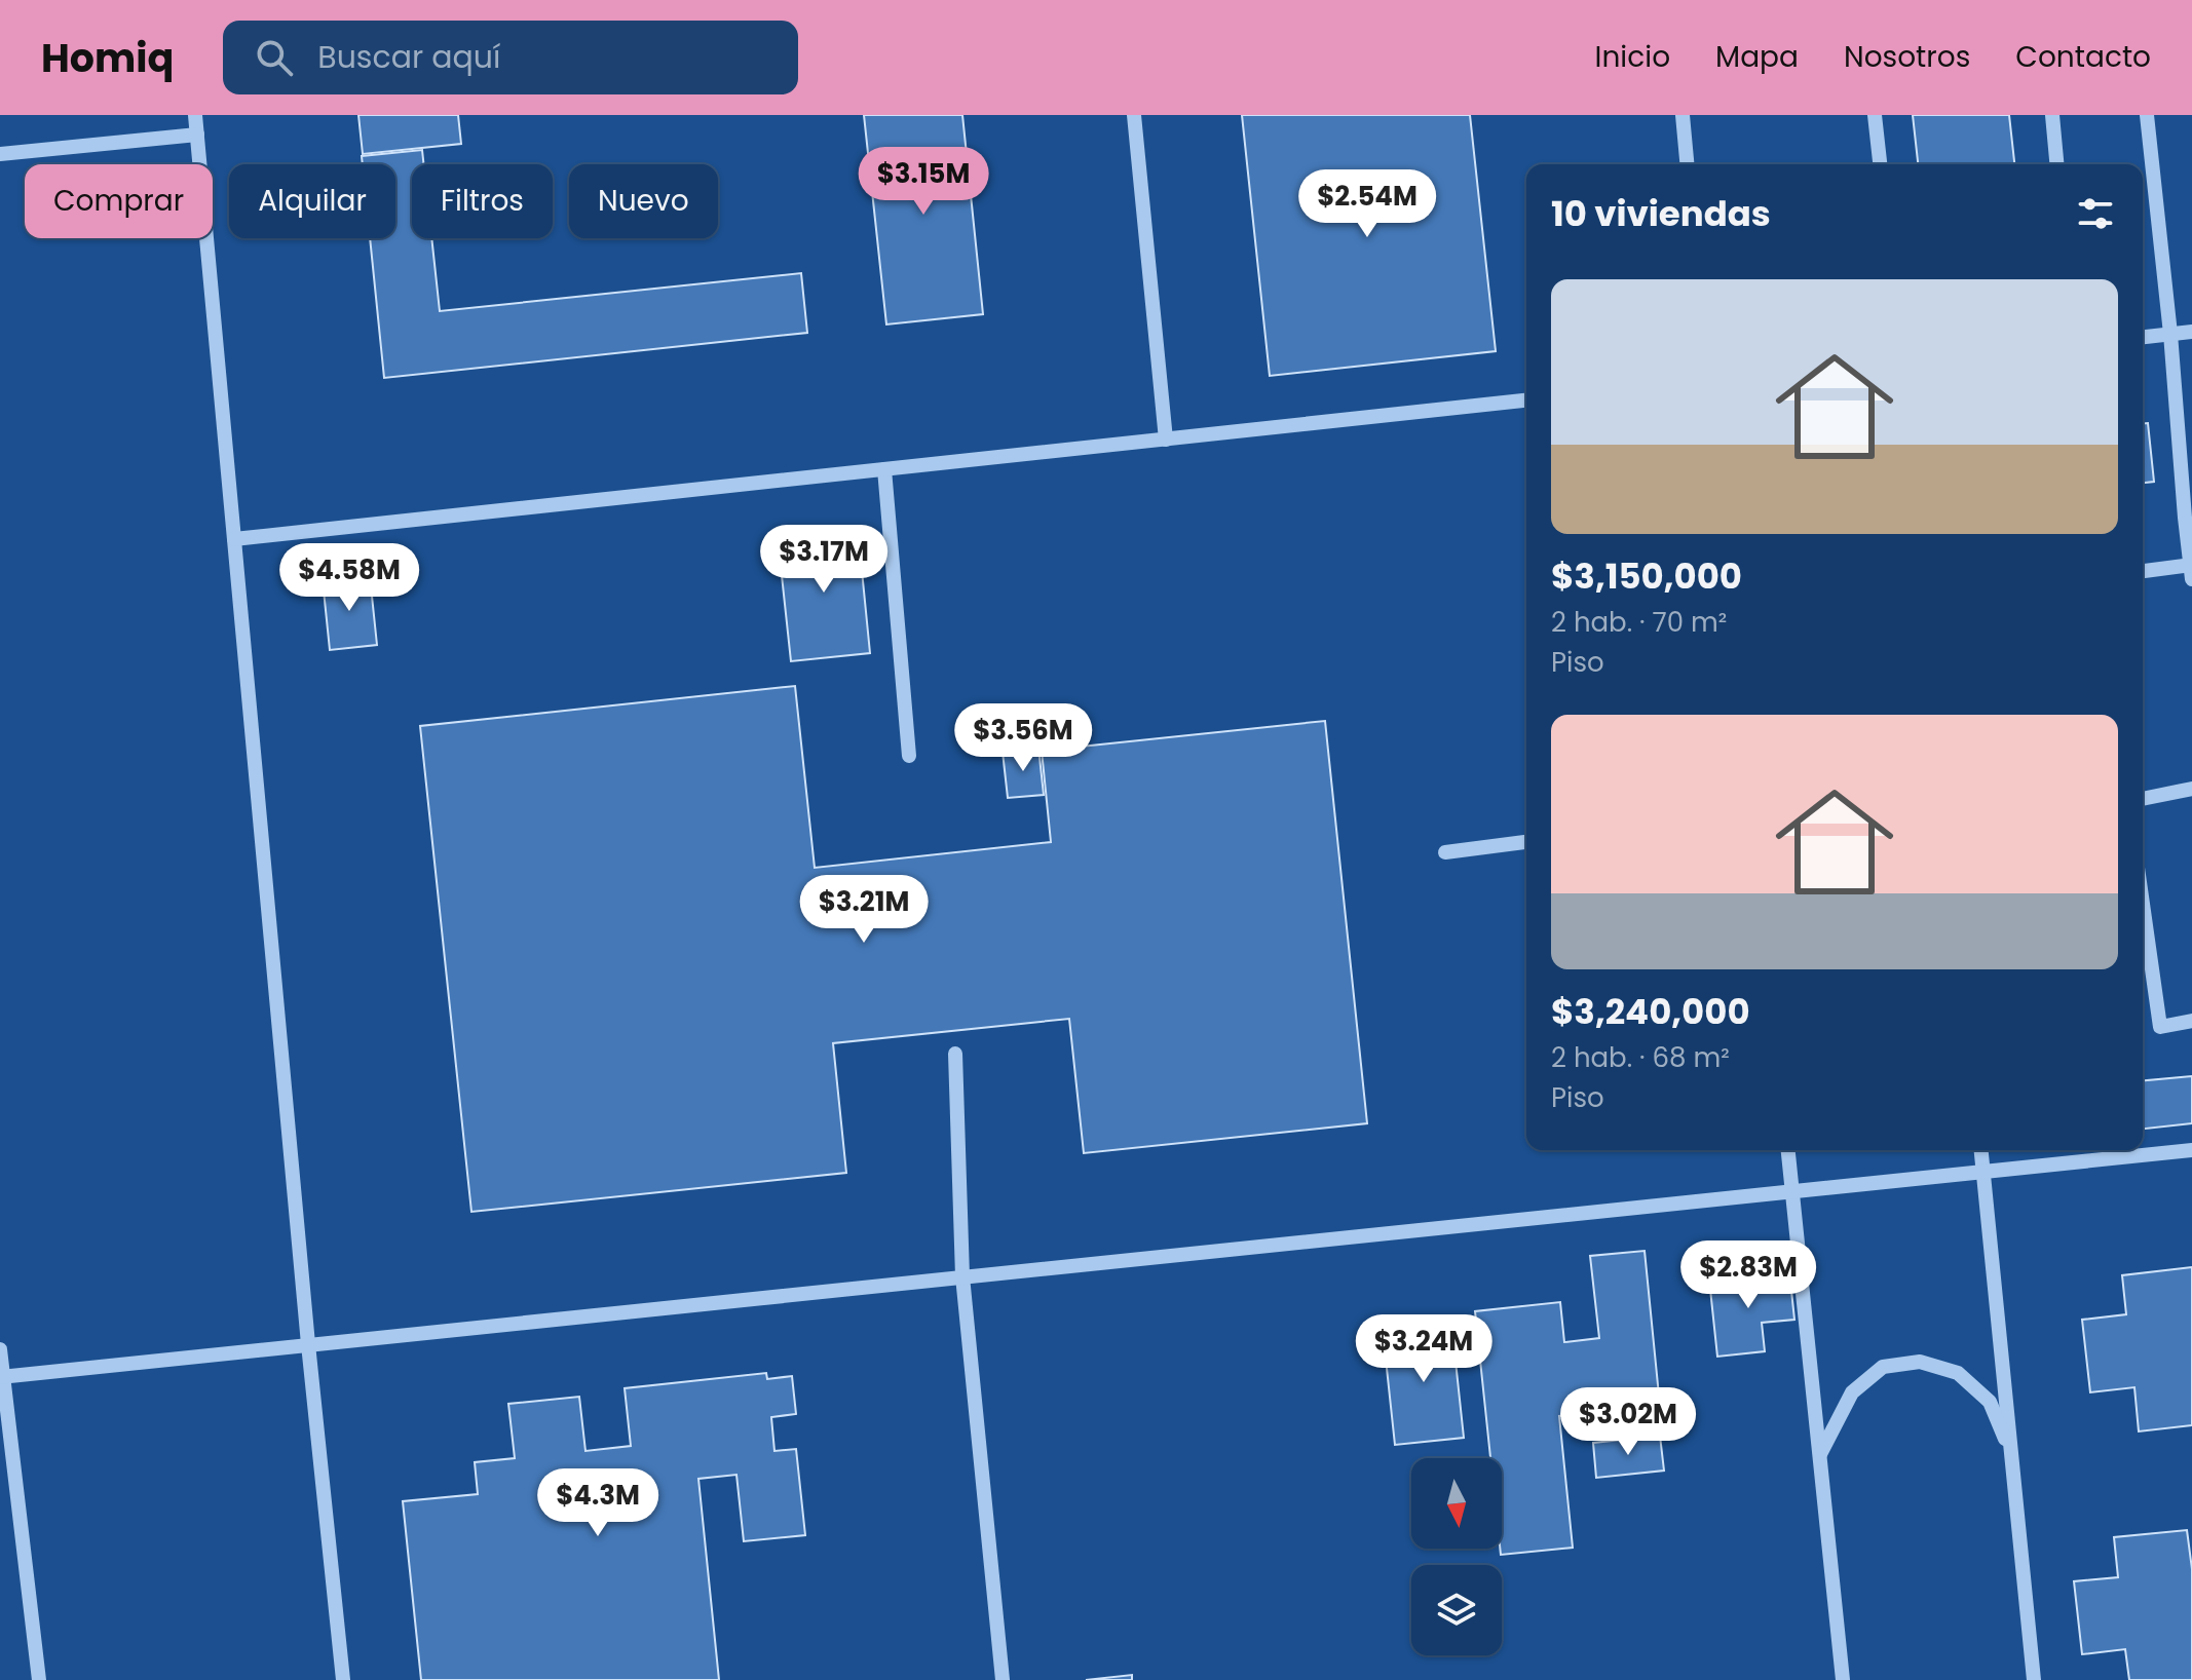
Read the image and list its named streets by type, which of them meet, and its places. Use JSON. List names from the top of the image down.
{
  "north": "bottom",
  "page": {
    "header": "Homiq",
    "search": "Buscar aquí",
    "nav": [
      "Inicio",
      "Mapa",
      "Nosotros",
      "Contacto"
    ],
    "price": [
      "$3.15M",
      "$2.54M",
      "$3.17M",
      "$4.58M",
      "$3.56M",
      "$3.21M",
      "$2.83M",
      "$3.24M",
      "$3.02M",
      "$4.3M"
    ],
    "chip": [
      "Comprar",
      "Alquilar",
      "Filtros",
      "Nuevo"
    ],
    "heading": "10 viviendas",
    "list": [
      {
        "name": "$3,150,000",
        "note": "2 hab. · 70 m² · Piso"
      },
      {
        "name": "$3,240,000",
        "note": "2 hab. · 68 m² · Piso"
      }
    ]
  }
}
